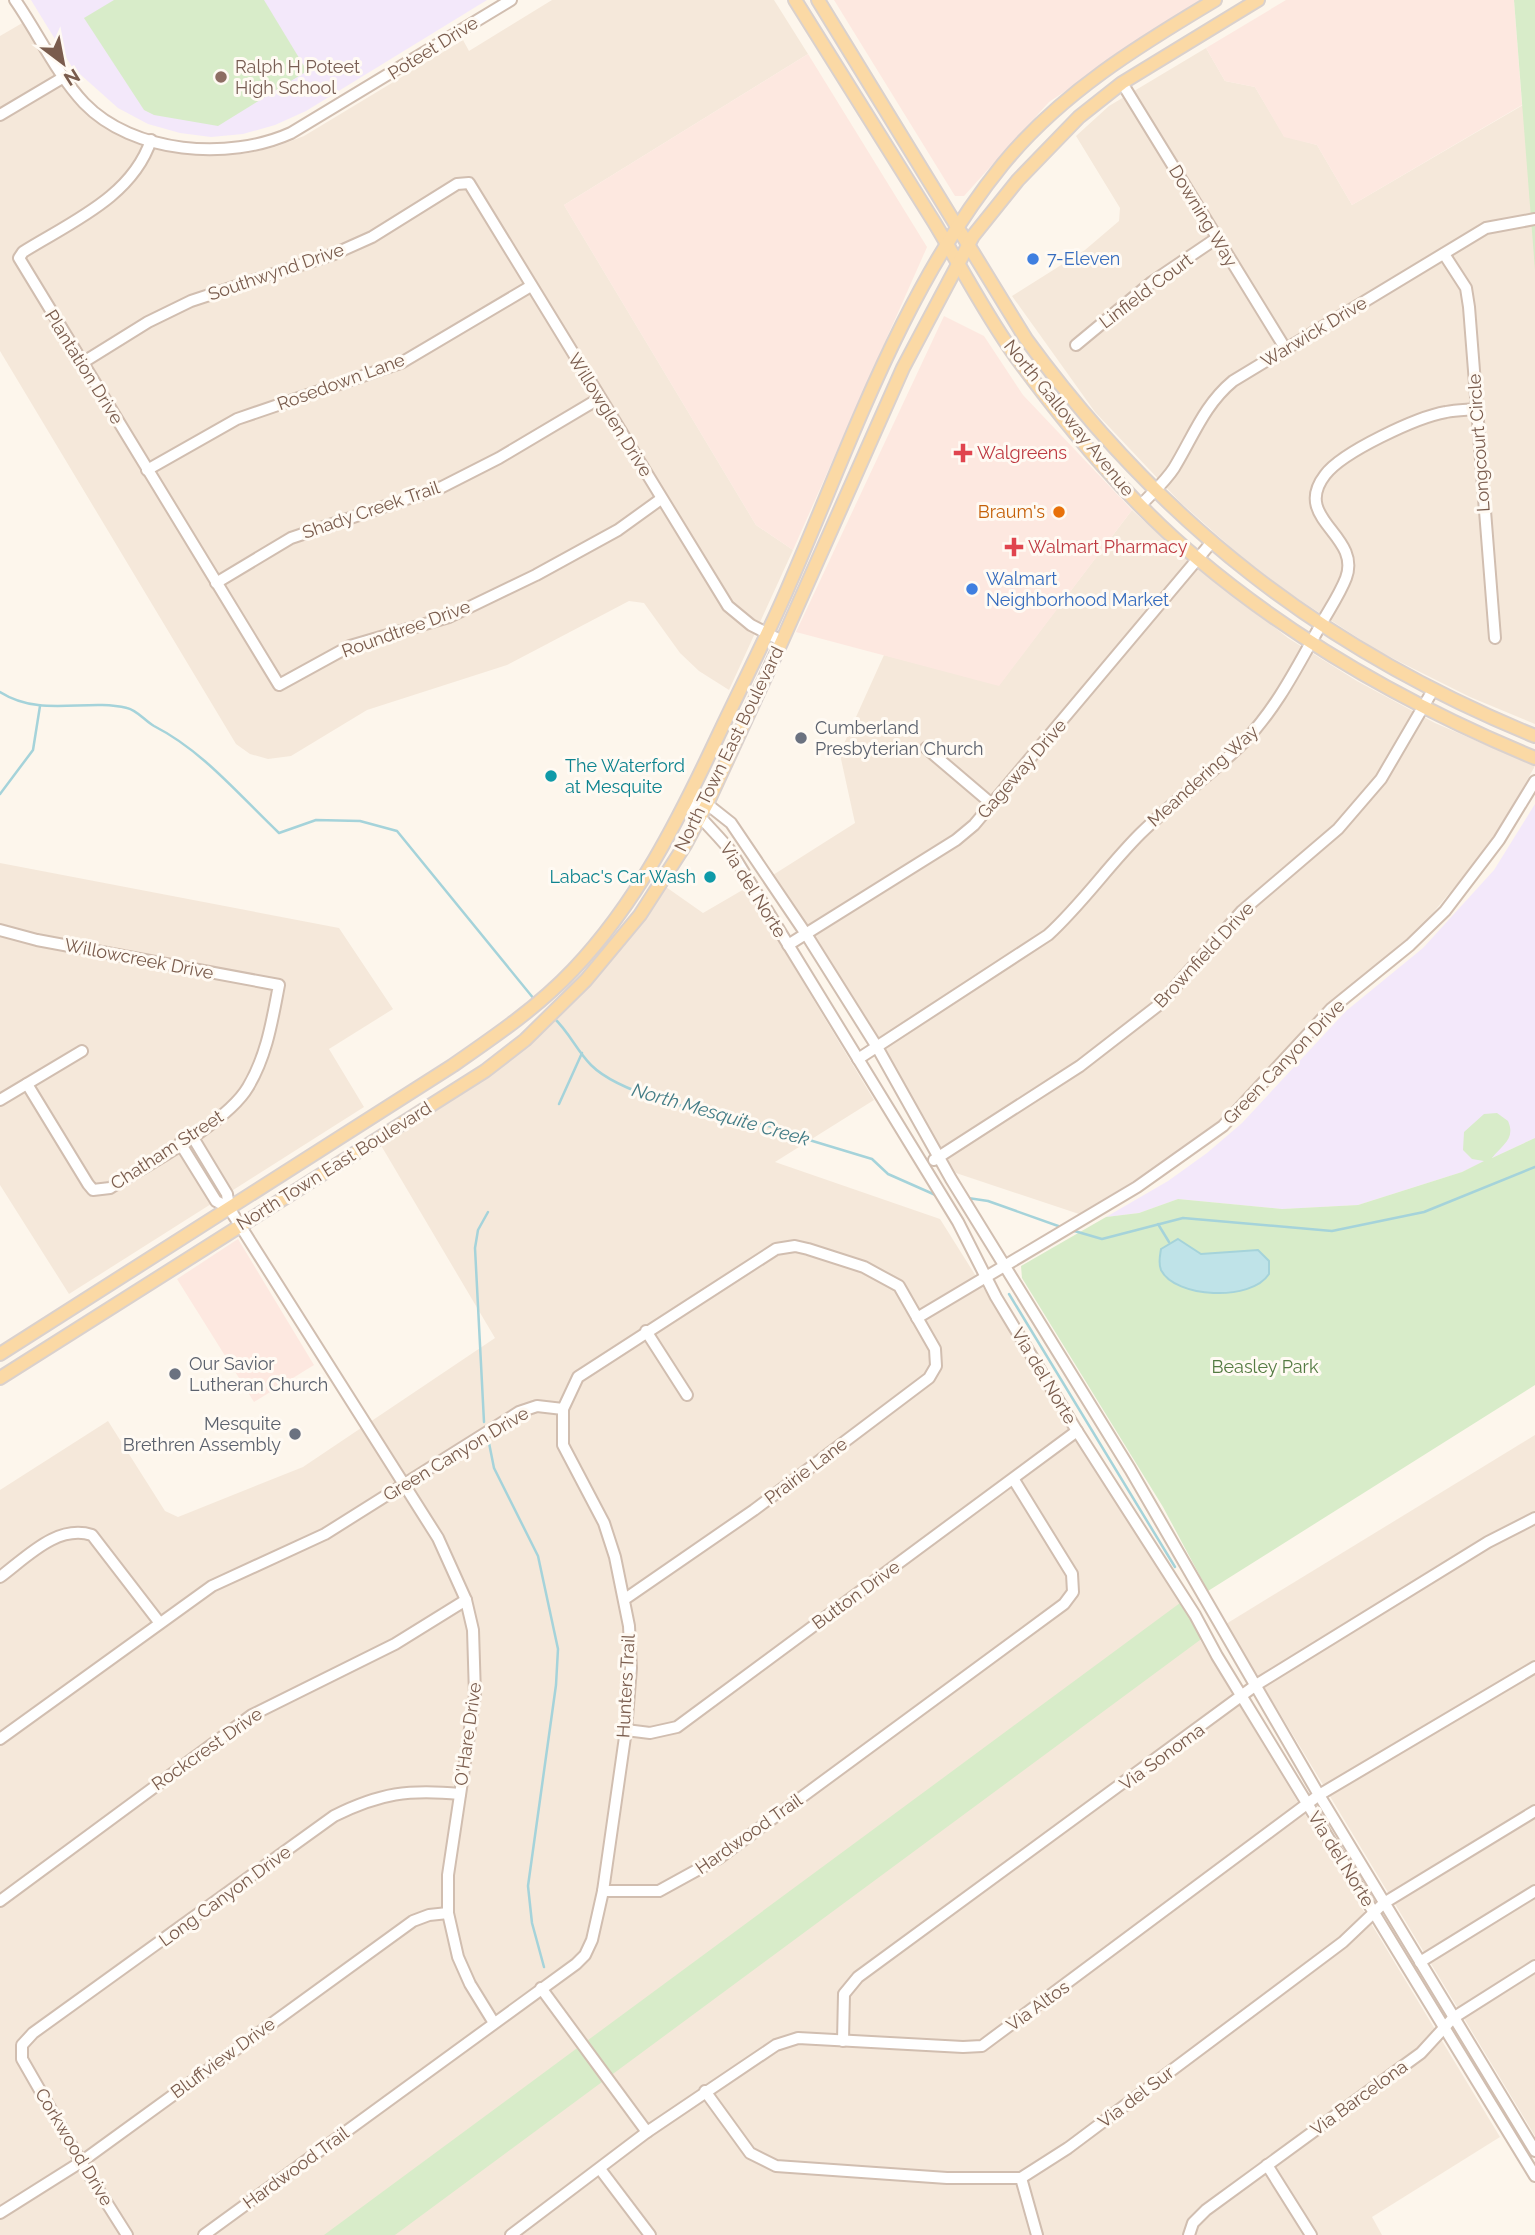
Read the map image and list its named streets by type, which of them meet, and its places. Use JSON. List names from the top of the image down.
{
  "streets": {
    "main road": ["North Galloway Avenue", "North Town East Boulevard"],
    "street": [
      "Poteet Drive",
      "Downing Way",
      "Southwynd Drive",
      "Linfield Court",
      "Warwick Drive",
      "Plantation Drive",
      "Rosedown Lane",
      "Willowglen Drive",
      "Longcourt Circle",
      "Shady Creek Trail",
      "Roundtree Drive",
      "Gageway Drive",
      "Meandering Way",
      "Via del Norte",
      "Brownfield Drive",
      "Willowcreek Drive",
      "Green Canyon Drive",
      "Chatham Street",
      "Prairie Lane",
      "Button Drive",
      "Hunters Trail",
      "O'Hare Drive",
      "Rockcrest Drive",
      "Via Sonoma",
      "Hardwood Trail",
      "Long Canyon Drive",
      "Via Altos",
      "Bluffview Drive",
      "Via del Sur",
      "Via Barcelona",
      "Corkwood Drive"
    ]
  },
  "crossings": [
    ["Poteet Drive", "Plantation Drive"],
    ["Downing Way", "Linfield Court"],
    ["Downing Way", "Warwick Drive"],
    ["Downing Way", "North Town East Boulevard"],
    ["Southwynd Drive", "Plantation Drive"],
    ["Southwynd Drive", "Willowglen Drive"],
    ["Warwick Drive", "North Galloway Avenue"],
    ["Warwick Drive", "Longcourt Circle"],
    ["Plantation Drive", "Rosedown Lane"],
    ["Plantation Drive", "Shady Creek Trail"],
    ["Plantation Drive", "Roundtree Drive"],
    ["Rosedown Lane", "Willowglen Drive"],
    ["Willowglen Drive", "Shady Creek Trail"],
    ["Willowglen Drive", "Roundtree Drive"],
    ["Willowglen Drive", "North Town East Boulevard"],
    ["North Galloway Avenue", "North Town East Boulevard"],
    ["North Galloway Avenue", "Gageway Drive"],
    ["North Galloway Avenue", "Meandering Way"],
    ["North Galloway Avenue", "Brownfield Drive"],
    ["Longcourt Circle", "Meandering Way"],
    ["North Town East Boulevard", "Via del Norte"],
    ["North Town East Boulevard", "O'Hare Drive"],
    ["Gageway Drive", "Via del Norte"],
    ["Meandering Way", "Via del Norte"],
    ["Via del Norte", "Brownfield Drive"],
    ["Via del Norte", "Green Canyon Drive"],
    ["Via del Norte", "Button Drive"],
    ["Via del Norte", "Via Sonoma"],
    ["Via del Norte", "Via Altos"],
    ["Via del Norte", "Via del Sur"],
    ["Via del Norte", "Via Barcelona"],
    ["Willowcreek Drive", "Chatham Street"],
    ["Green Canyon Drive", "Hunters Trail"],
    ["Green Canyon Drive", "O'Hare Drive"],
    ["Prairie Lane", "Hunters Trail"],
    ["Button Drive", "Hunters Trail"],
    ["Button Drive", "Hardwood Trail"],
    ["Hunters Trail", "Hardwood Trail"],
    ["O'Hare Drive", "Rockcrest Drive"],
    ["O'Hare Drive", "Hardwood Trail"],
    ["O'Hare Drive", "Long Canyon Drive"],
    ["O'Hare Drive", "Bluffview Drive"],
    ["Via Sonoma", "Via Altos"],
    ["Long Canyon Drive", "Corkwood Drive"],
    ["Bluffview Drive", "Corkwood Drive"]
  ],
  "water": ["North Mesquite Creek"],
  "parks": ["Beasley Park"],
  "places": {
    "other": [
      "Ralph H Poteet High School",
      "7-Eleven",
      "Braum's",
      "Walmart Neighborhood Market",
      "Cumberland Presbyterian Church",
      "The Waterford at Mesquite",
      "Labac's Car Wash",
      "Our Savior Lutheran Church",
      "Mesquite Brethren Assembly"
    ],
    "health": ["Walgreens", "Walmart Pharmacy"]
  },
  "north": "bottom right"
}
